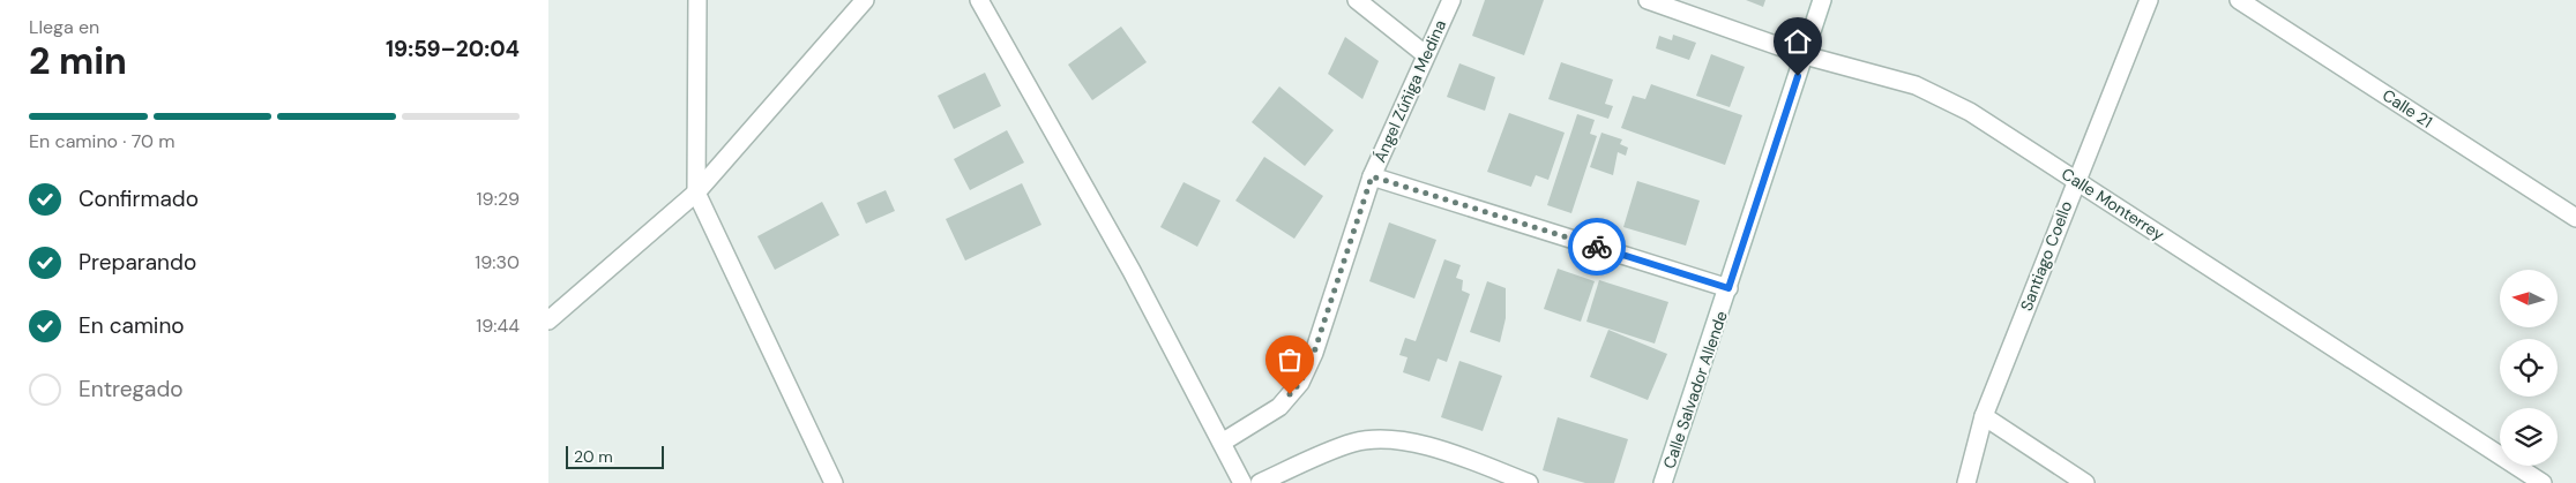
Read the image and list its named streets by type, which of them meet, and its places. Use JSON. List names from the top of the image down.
{
  "streets": {
    "street": [
      "Ángel Zúñiga Medina",
      "Calle 21",
      "Calle Monterrey",
      "Santiago Coello",
      "Calle Salvador Allende"
    ]
  },
  "crossings": [
    ["Calle Monterrey", "Santiago Coello"],
    ["Calle Monterrey", "Calle Salvador Allende"]
  ],
  "scale_bar": "20 m",
  "north": "left",
  "page": {
    "heading": ["2 min", "Llega en", "19:59–20:04"],
    "bar": "En camino · 70 m",
    "list": [
      ["Confirmado", "19:29"],
      ["Preparando", "19:30"],
      ["En camino", "19:44"],
      "Entregado"
    ],
    "scale": "20 m"
  }
}
